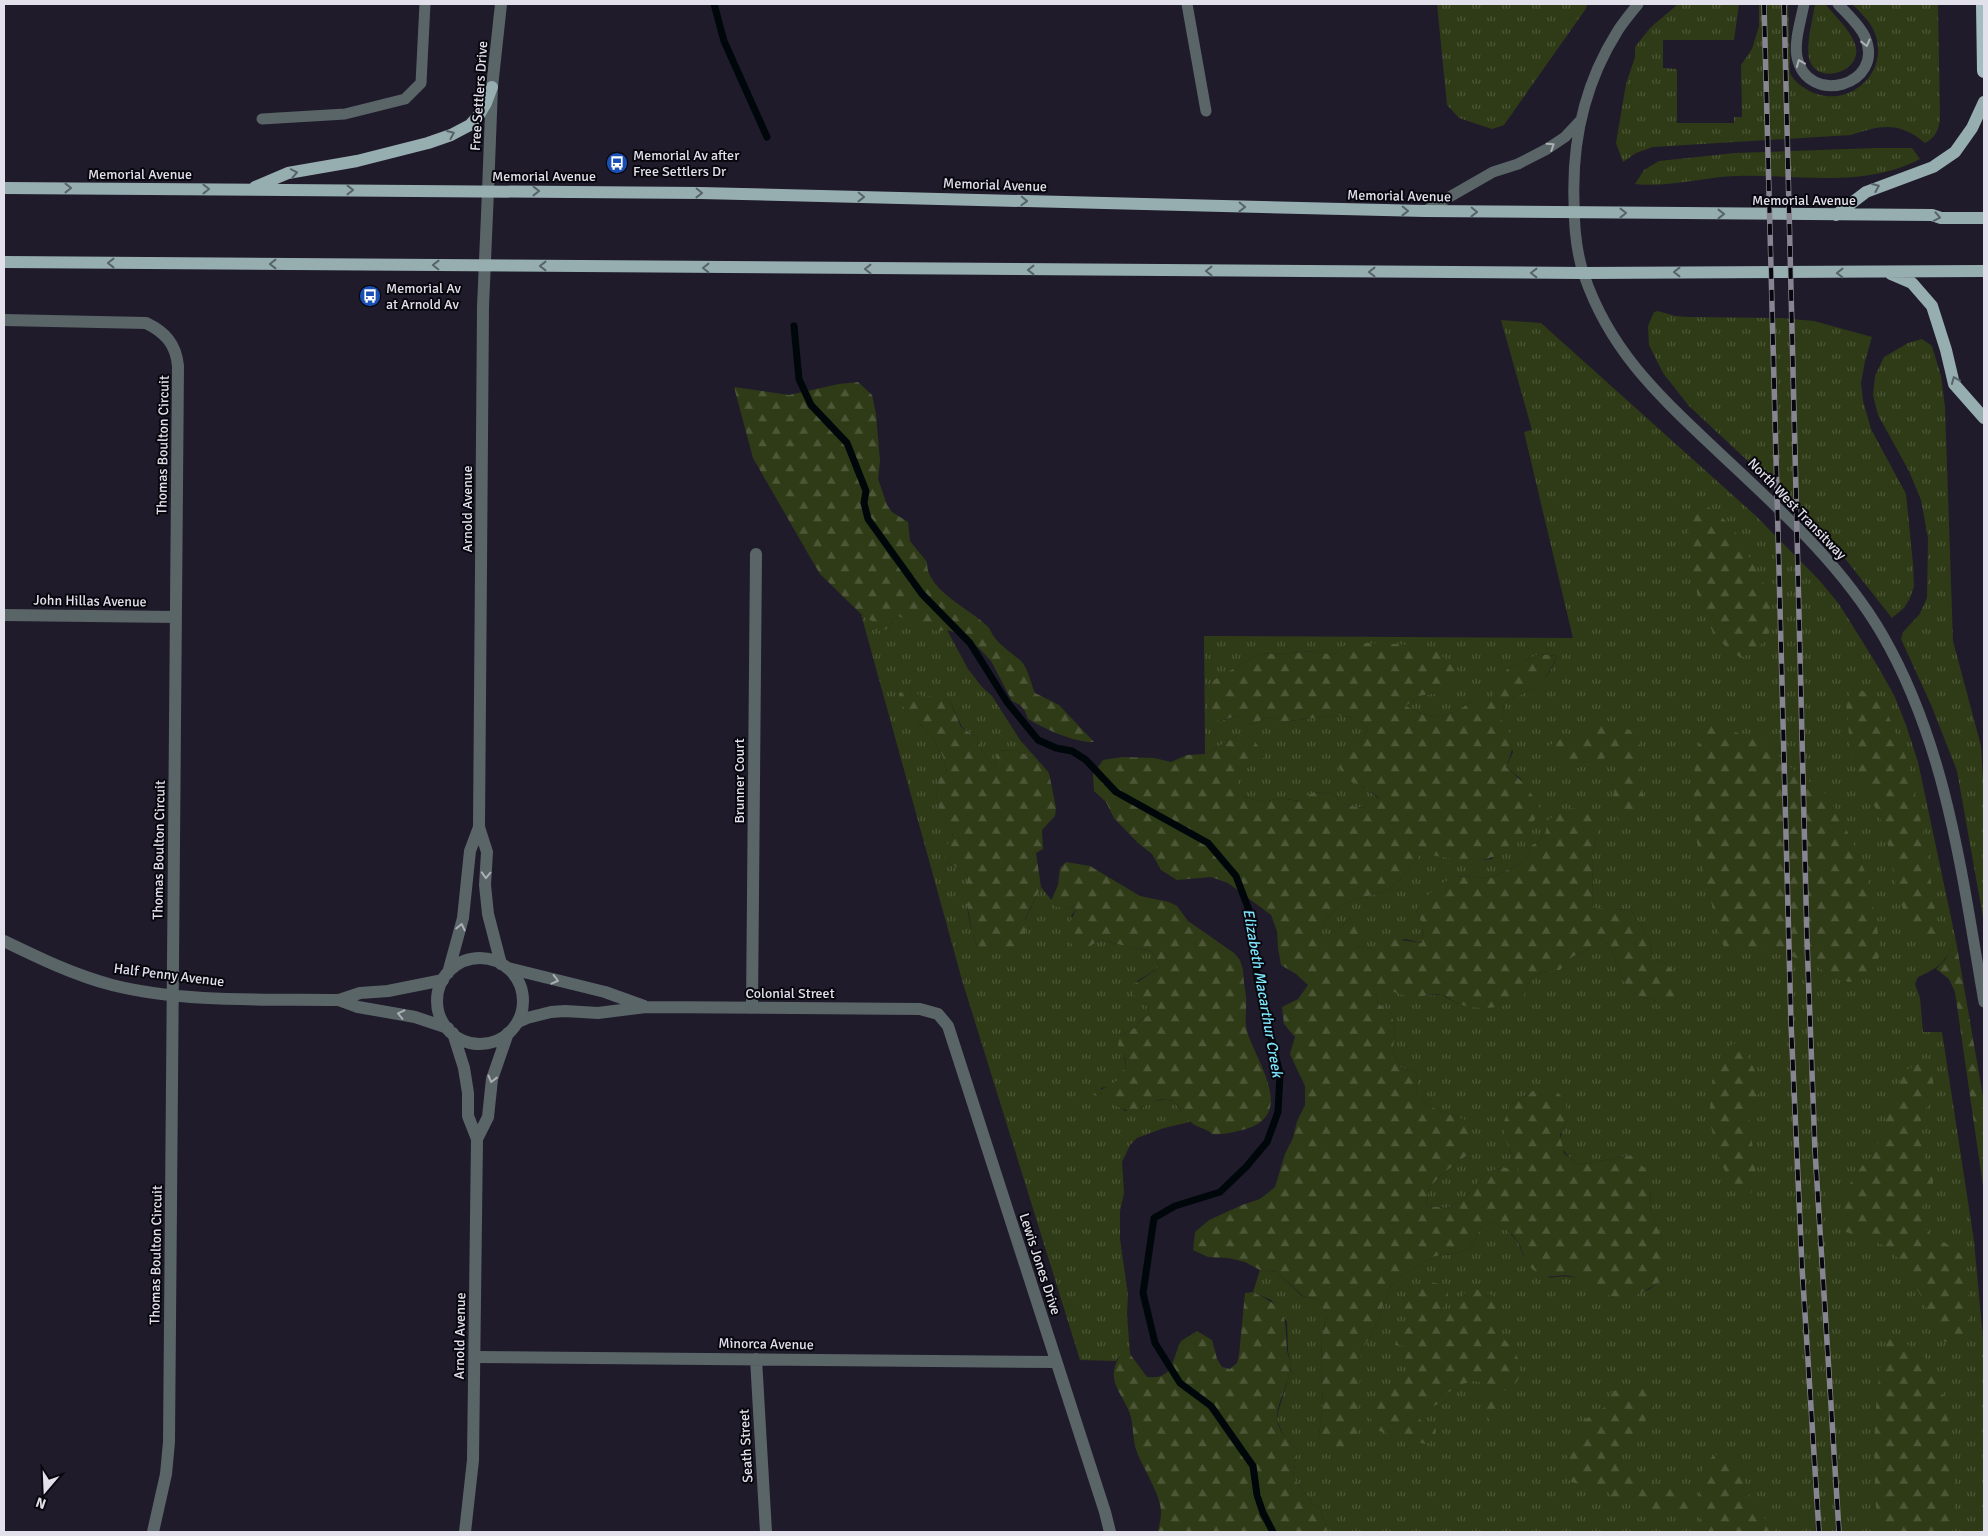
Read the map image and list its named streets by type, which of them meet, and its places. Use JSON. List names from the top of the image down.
{
  "streets": {
    "main road": ["Memorial Avenue"],
    "street": [
      "Free Settlers Drive",
      "Thomas Boulton Circuit",
      "Arnold Avenue",
      "John Hillas Avenue",
      "Brunner Court",
      "Half Penny Avenue",
      "Colonial Street",
      "Lewis Jones Drive",
      "Minorca Avenue",
      "Seath Street"
    ],
    "lane": ["North West Transitway"]
  },
  "crossings": [
    ["Free Settlers Drive", "Memorial Avenue"],
    ["Free Settlers Drive", "Arnold Avenue"],
    ["Memorial Avenue", "Arnold Avenue"],
    ["Memorial Avenue", "North West Transitway"],
    ["Thomas Boulton Circuit", "John Hillas Avenue"],
    ["Thomas Boulton Circuit", "Half Penny Avenue"],
    ["Arnold Avenue", "Half Penny Avenue"],
    ["Arnold Avenue", "Colonial Street"],
    ["Arnold Avenue", "Minorca Avenue"],
    ["Brunner Court", "Colonial Street"],
    ["Half Penny Avenue", "Colonial Street"],
    ["Colonial Street", "Lewis Jones Drive"],
    ["Lewis Jones Drive", "Minorca Avenue"],
    ["Minorca Avenue", "Seath Street"]
  ],
  "water": ["Elizabeth Macarthur Creek"],
  "places": {
    "bus stop": ["Memorial Av after Free Settlers Dr", "Memorial Av at Arnold Av"]
  },
  "north": "bottom"
}
